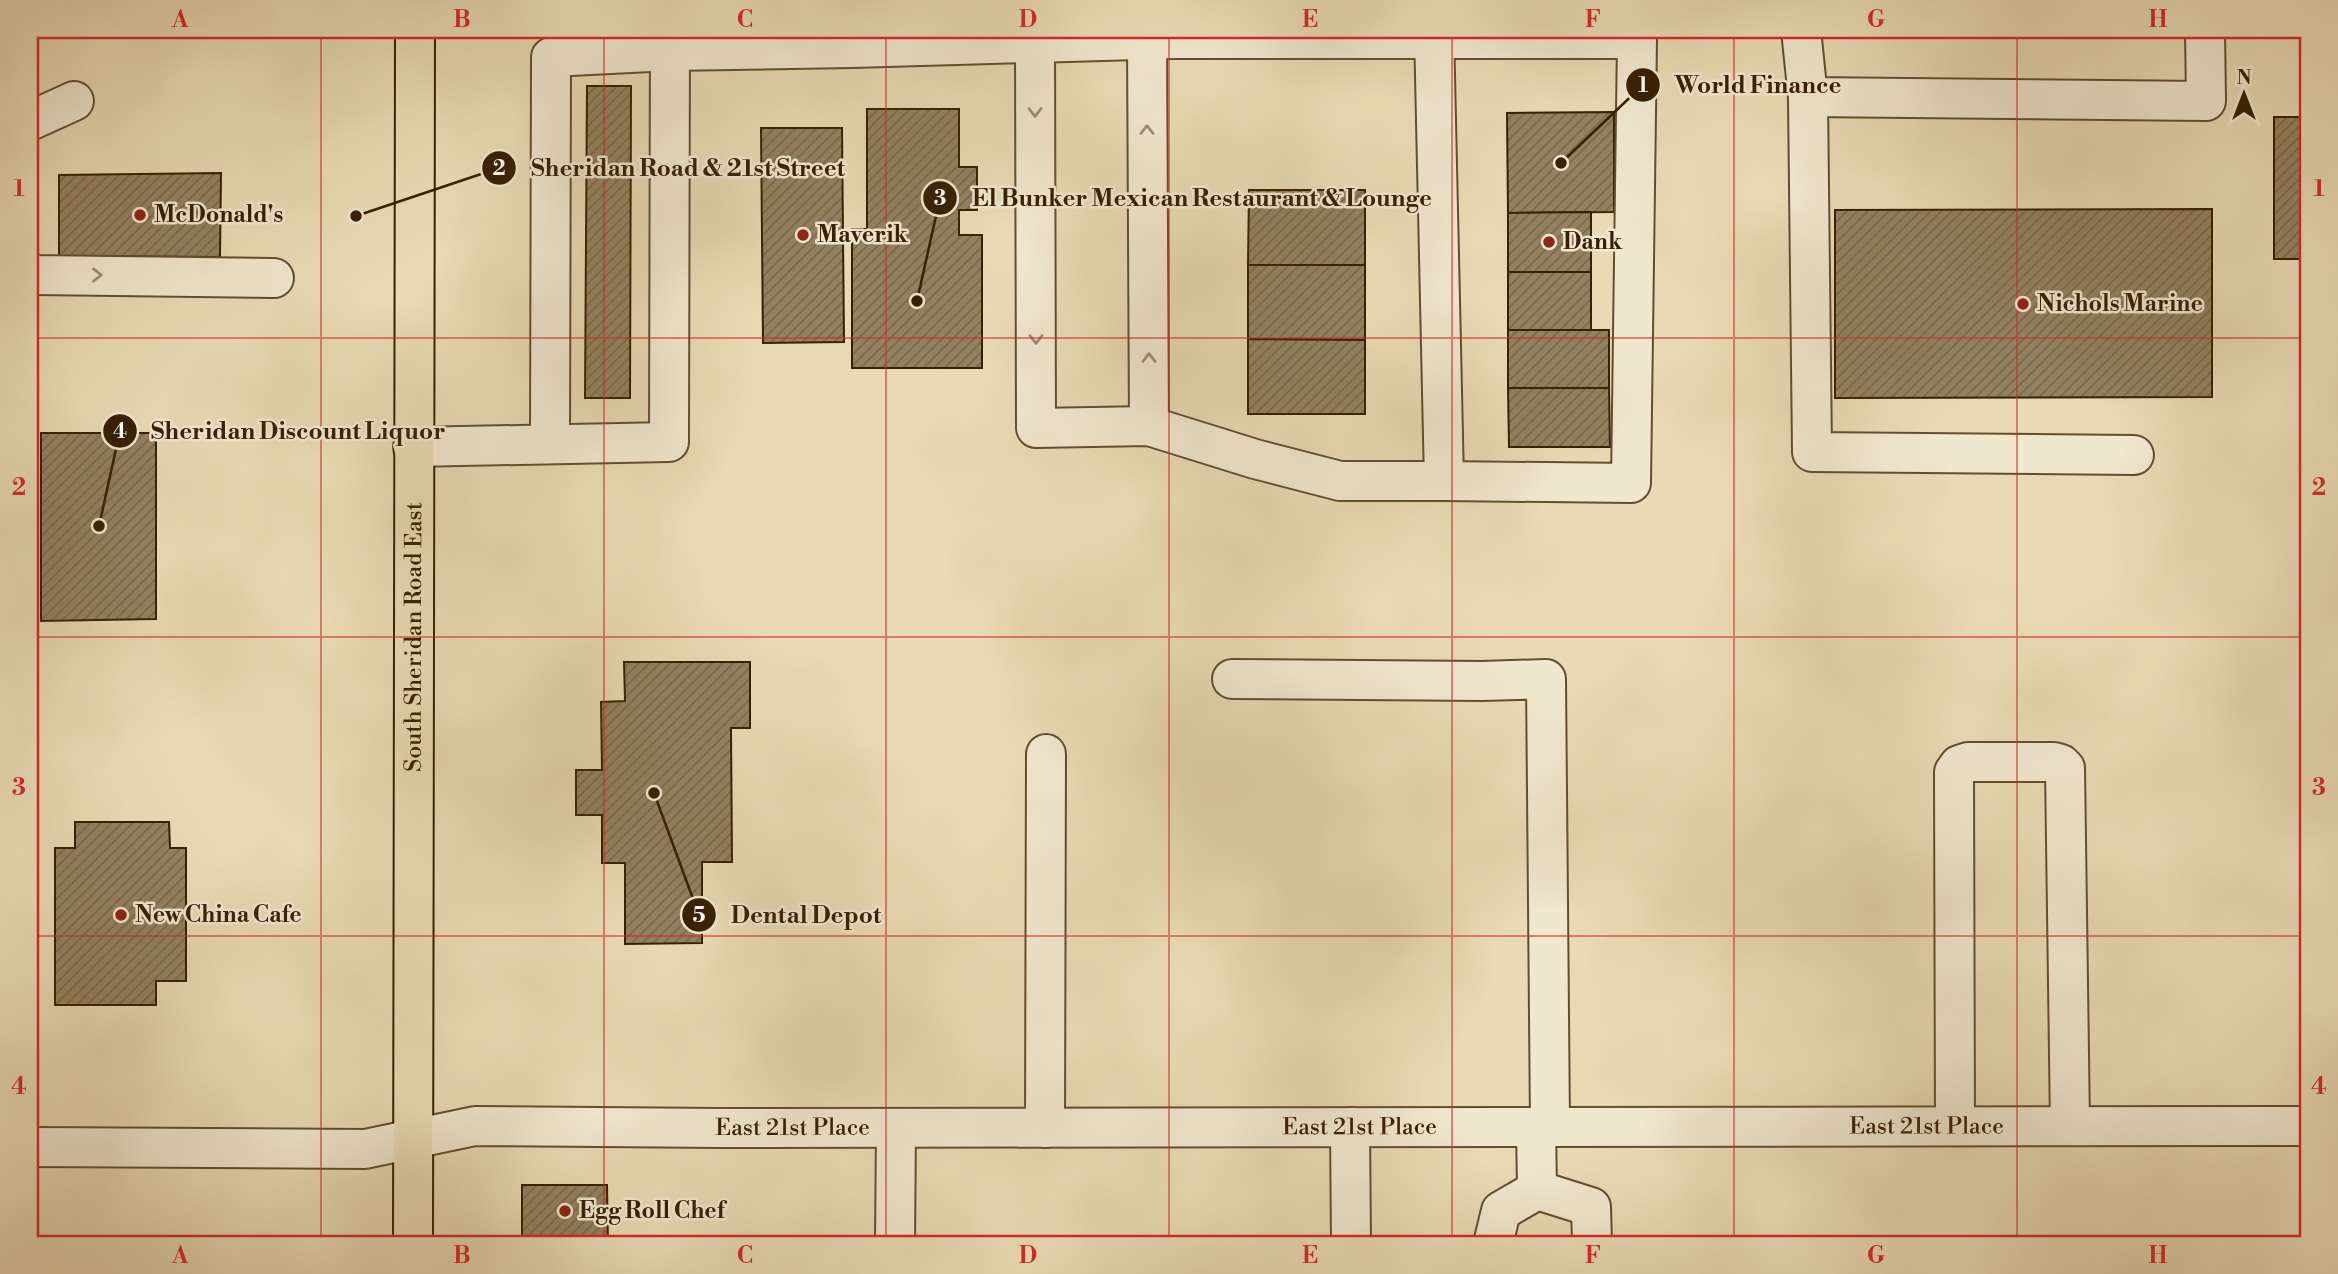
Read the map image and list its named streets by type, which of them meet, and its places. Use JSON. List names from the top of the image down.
{
  "streets": {
    "main road": ["South Sheridan Road East"],
    "street": ["East 21st Place"]
  },
  "crossings": [
    ["South Sheridan Road East", "East 21st Place"]
  ],
  "places": [
    "World Finance",
    "McDonald's",
    "Sheridan Road & 21st Street",
    "Maverik",
    "Dank",
    "El Bunker Mexican Restaurant & Lounge",
    "Nichols Marine",
    "Sheridan Discount Liquor",
    "Dental Depot",
    "New China Cafe",
    "Egg Roll Chef"
  ],
  "north": "top",
  "grid": {
    "columns": [
      "A",
      "B",
      "C",
      "D",
      "E",
      "F",
      "G",
      "H"
    ],
    "rows": [
      "1",
      "2",
      "3",
      "4"
    ]
  }
}
